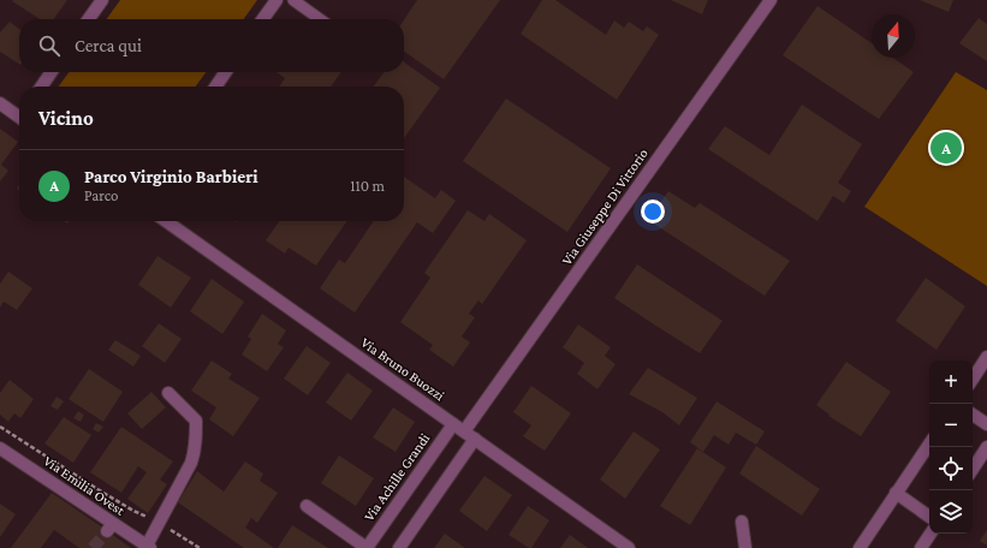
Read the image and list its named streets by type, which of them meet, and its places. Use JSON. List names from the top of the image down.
{
  "streets": {
    "street": [
      "Via Giuseppe Di Vittorio",
      "Via Bruno Buozzi",
      "Via Achille Grandi",
      "Via Emilia Ovest"
    ]
  },
  "crossings": [
    ["Via Giuseppe Di Vittorio", "Via Bruno Buozzi"],
    ["Via Bruno Buozzi", "Via Achille Grandi"]
  ],
  "north": "top",
  "page": {
    "search": "Cerca qui",
    "heading": "Vicino",
    "pins": "A",
    "list": [
      {
        "mark": "A",
        "name": "Parco Virginio Barbieri",
        "note": "Parco",
        "value": "110 m"
      }
    ],
    "map_buttons": ["+", "−"]
  }
}
